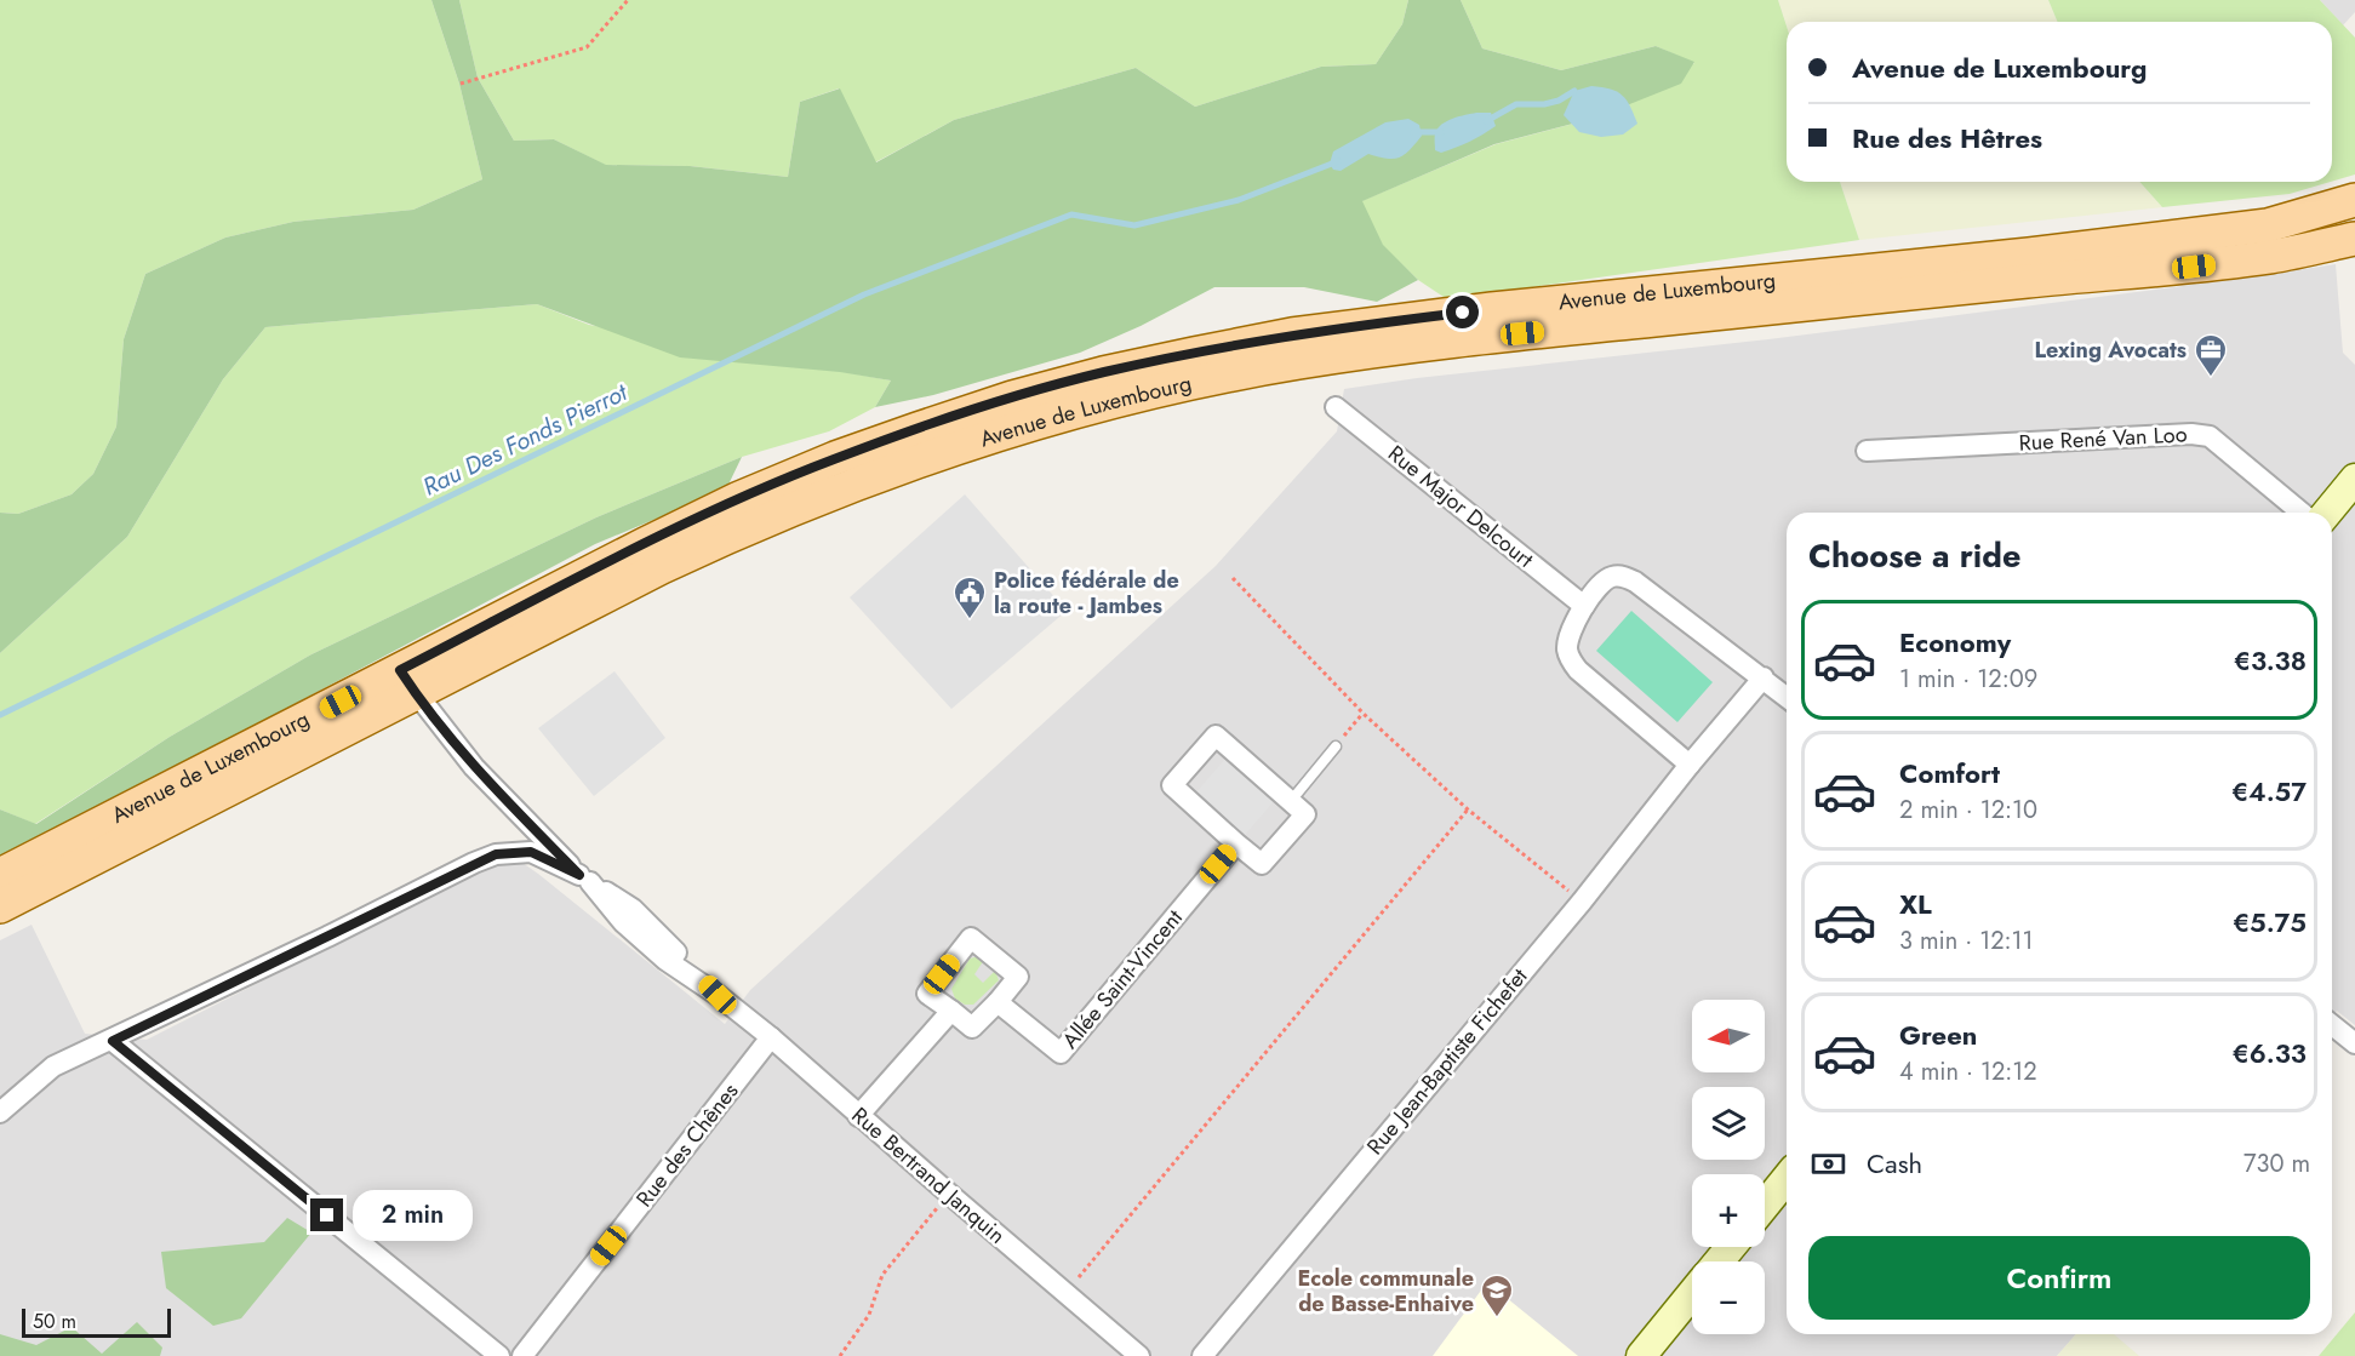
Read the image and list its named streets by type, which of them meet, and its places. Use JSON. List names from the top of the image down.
{
  "streets": {
    "main road": ["Avenue de Luxembourg"],
    "street": [
      "Rue René Van Loo",
      "Rue Major Delcourt",
      "Allée Saint-Vincent",
      "Rue Jean-Baptiste Fichefet",
      "Rue des Chênes",
      "Rue Bertrand Janquin"
    ]
  },
  "crossings": [
    ["Avenue de Luxembourg", "Rue Bertrand Janquin"],
    ["Rue des Chênes", "Rue Bertrand Janquin"]
  ],
  "water": ["Rau Des Fonds Pierrot"],
  "places": {
    "office": ["Lexing Avocats"],
    "public building": ["Police fédérale de la route - Jambes"],
    "school or university": ["Ecole communale de Basse-Enhaive"]
  },
  "scale_bar": "50 m",
  "north": "left",
  "page": {
    "banner": ["Avenue de Luxembourg", "Rue des Hêtres"],
    "heading": "Choose a ride",
    "list": [
      {
        "name": "Economy",
        "note": "1 min · 12:09",
        "value": "€3.38"
      },
      {
        "name": "Comfort",
        "note": "2 min · 12:10",
        "value": "€4.57"
      },
      {
        "name": "XL",
        "note": "3 min · 12:11",
        "value": "€5.75"
      },
      {
        "name": "Green",
        "note": "4 min · 12:12",
        "value": "€6.33"
      }
    ],
    "map_buttons": ["+", "−"],
    "pay": ["Cash", "730 m"],
    "bubble": "2 min",
    "buttons": "Confirm",
    "scale": "50 m"
  }
}
